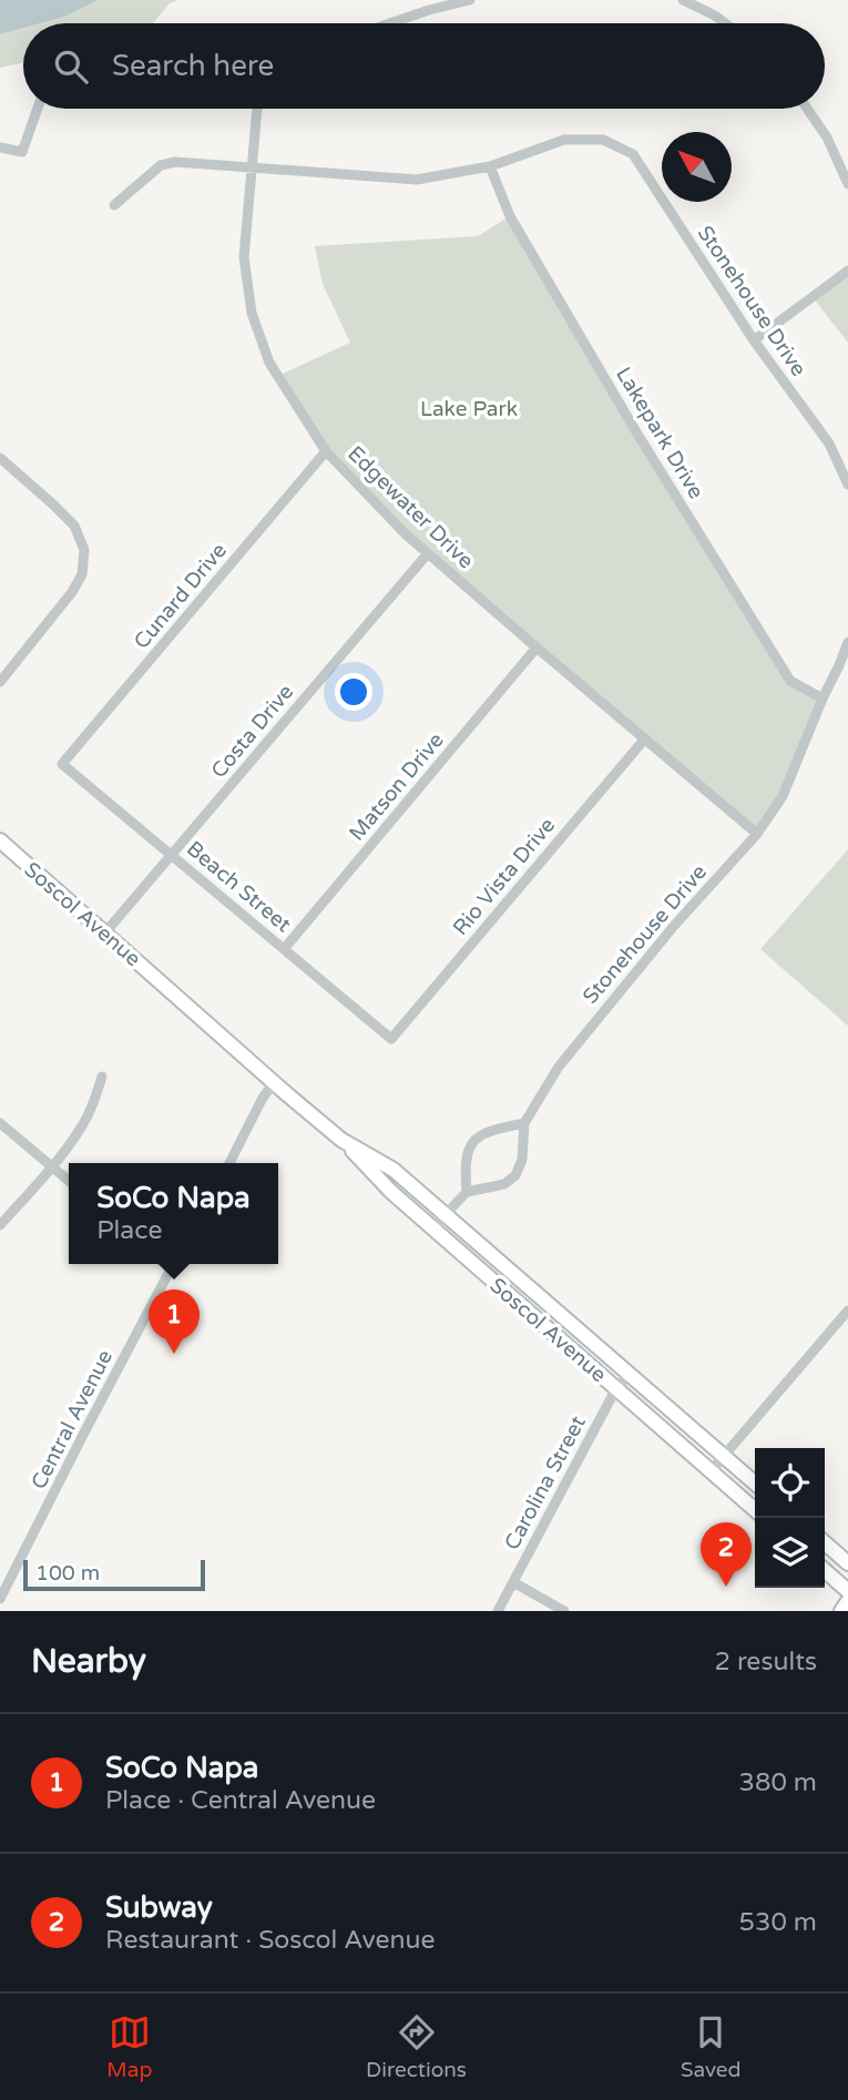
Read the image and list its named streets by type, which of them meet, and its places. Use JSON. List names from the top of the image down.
{
  "streets": {
    "main road": ["Soscol Avenue"],
    "street": [
      "Stonehouse Drive",
      "Lakepark Drive",
      "Edgewater Drive",
      "Cunard Drive",
      "Costa Drive",
      "Matson Drive",
      "Rio Vista Drive",
      "Beach Street",
      "Central Avenue",
      "Carolina Street"
    ]
  },
  "crossings": [
    ["Stonehouse Drive", "Lakepark Drive"],
    ["Stonehouse Drive", "Edgewater Drive"],
    ["Edgewater Drive", "Cunard Drive"],
    ["Edgewater Drive", "Costa Drive"],
    ["Edgewater Drive", "Matson Drive"],
    ["Edgewater Drive", "Rio Vista Drive"],
    ["Cunard Drive", "Beach Street"],
    ["Costa Drive", "Beach Street"],
    ["Costa Drive", "Soscol Avenue"],
    ["Matson Drive", "Beach Street"],
    ["Rio Vista Drive", "Beach Street"],
    ["Soscol Avenue", "Carolina Street"]
  ],
  "parks": ["Lake Park"],
  "scale_bar": "100 m",
  "north": "top left",
  "page": {
    "search": "Search here",
    "popup": ["SoCo Napa", "Place"],
    "pins": ["1", "2"],
    "scale": "100 m",
    "heading": ["Nearby", "2 results"],
    "list": [
      {
        "mark": "1",
        "name": "SoCo Napa",
        "note": "Place · Central Avenue",
        "value": "380 m"
      },
      {
        "mark": "2",
        "name": "Subway",
        "note": "Restaurant · Soscol Avenue",
        "value": "530 m"
      }
    ],
    "nav": ["Map", "Directions", "Saved"]
  }
}
